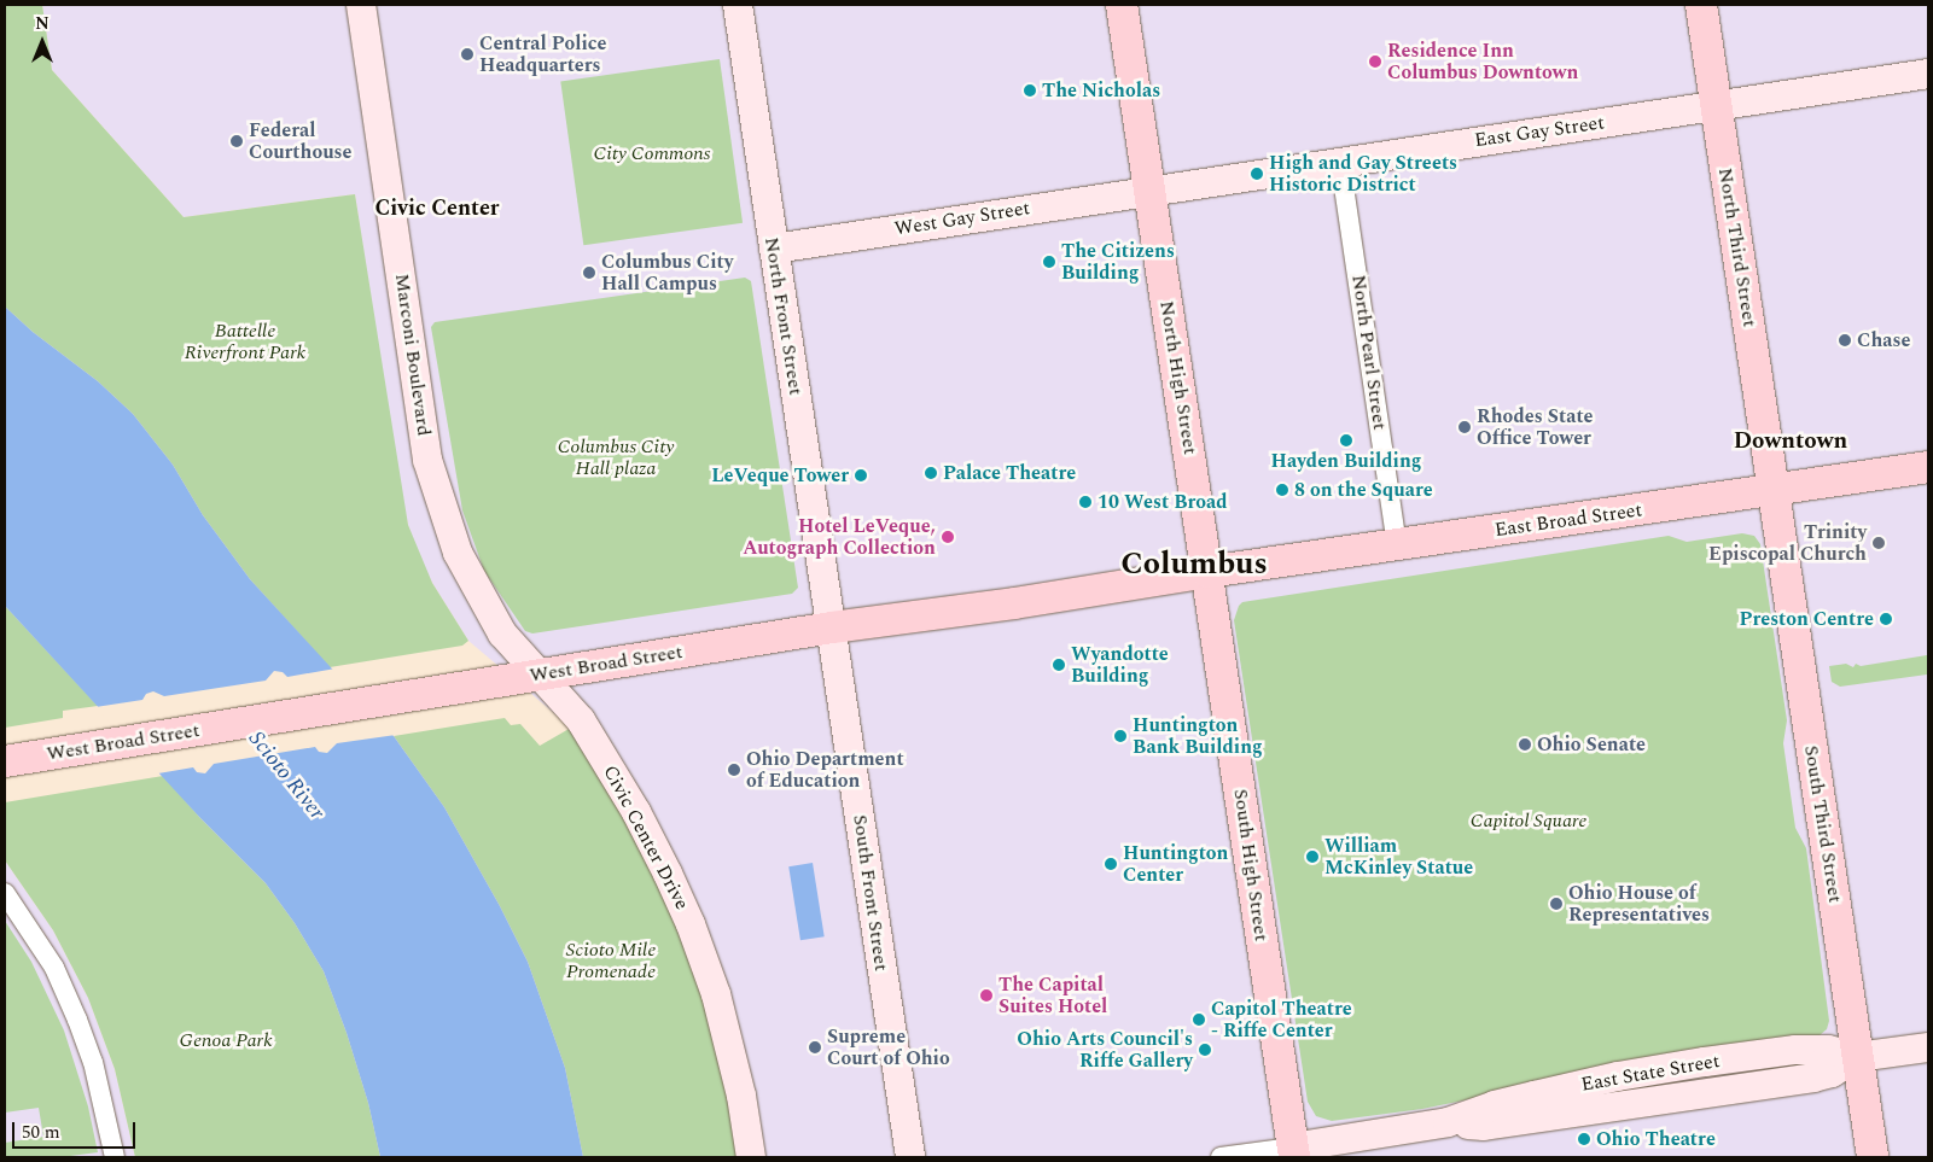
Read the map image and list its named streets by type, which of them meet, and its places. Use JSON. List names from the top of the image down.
{
  "streets": {
    "main road": [
      "North Third Street",
      "North High Street",
      "East Broad Street",
      "West Broad Street",
      "South Third Street",
      "South High Street"
    ],
    "street": [
      "East Gay Street",
      "West Gay Street",
      "North Front Street",
      "North Pearl Street",
      "Marconi Boulevard",
      "Civic Center Drive",
      "South Front Street",
      "East State Street"
    ]
  },
  "crossings": [
    ["East Gay Street", "West Gay Street"],
    ["East Gay Street", "North Third Street"],
    ["East Gay Street", "North Pearl Street"],
    ["East Gay Street", "North High Street"],
    ["West Gay Street", "North Front Street"],
    ["West Gay Street", "North High Street"],
    ["North Third Street", "East Broad Street"],
    ["North Third Street", "South Third Street"],
    ["North Front Street", "West Broad Street"],
    ["North Front Street", "South Front Street"],
    ["North Pearl Street", "East Broad Street"],
    ["Marconi Boulevard", "West Broad Street"],
    ["Marconi Boulevard", "Civic Center Drive"],
    ["North High Street", "East Broad Street"],
    ["North High Street", "West Broad Street"],
    ["North High Street", "South High Street"],
    ["East Broad Street", "West Broad Street"],
    ["East Broad Street", "South Third Street"],
    ["East Broad Street", "South High Street"],
    ["West Broad Street", "Civic Center Drive"],
    ["West Broad Street", "South High Street"],
    ["West Broad Street", "South Front Street"],
    ["South Third Street", "East State Street"],
    ["South High Street", "East State Street"]
  ],
  "districts": ["Civic Center", "Downtown", "Columbus"],
  "water": ["Scioto River"],
  "parks": [
    "City Commons",
    "Battelle Riverfront Park",
    "Columbus City Hall plaza",
    "Capitol Square",
    "Scioto Mile Promenade",
    "Genoa Park"
  ],
  "places": [
    "Central Police Headquarters",
    "Residence Inn Columbus Downtown",
    "The Nicholas",
    "Federal Courthouse",
    "High and Gay Streets Historic District",
    "The Citizens Building",
    "Columbus City Hall Campus",
    "Chase",
    "Rhodes State Office Tower",
    "Hayden Building",
    "Palace Theatre",
    "LeVeque Tower",
    "8 on the Square",
    "10 West Broad",
    "Hotel LeVeque, Autograph Collection",
    "Trinity Episcopal Church",
    "Preston Centre",
    "Wyandotte Building",
    "Huntington Bank Building",
    "Ohio Senate",
    "Ohio Department of Education",
    "William McKinley Statue",
    "Huntington Center",
    "Ohio House of Representatives",
    "The Capital Suites Hotel",
    "Capitol Theatre - Riffe Center",
    "Supreme Court of Ohio",
    "Ohio Arts Council's Riffe Gallery",
    "Ohio Theatre"
  ],
  "scale_bar": "50 m",
  "north": "top"
}
